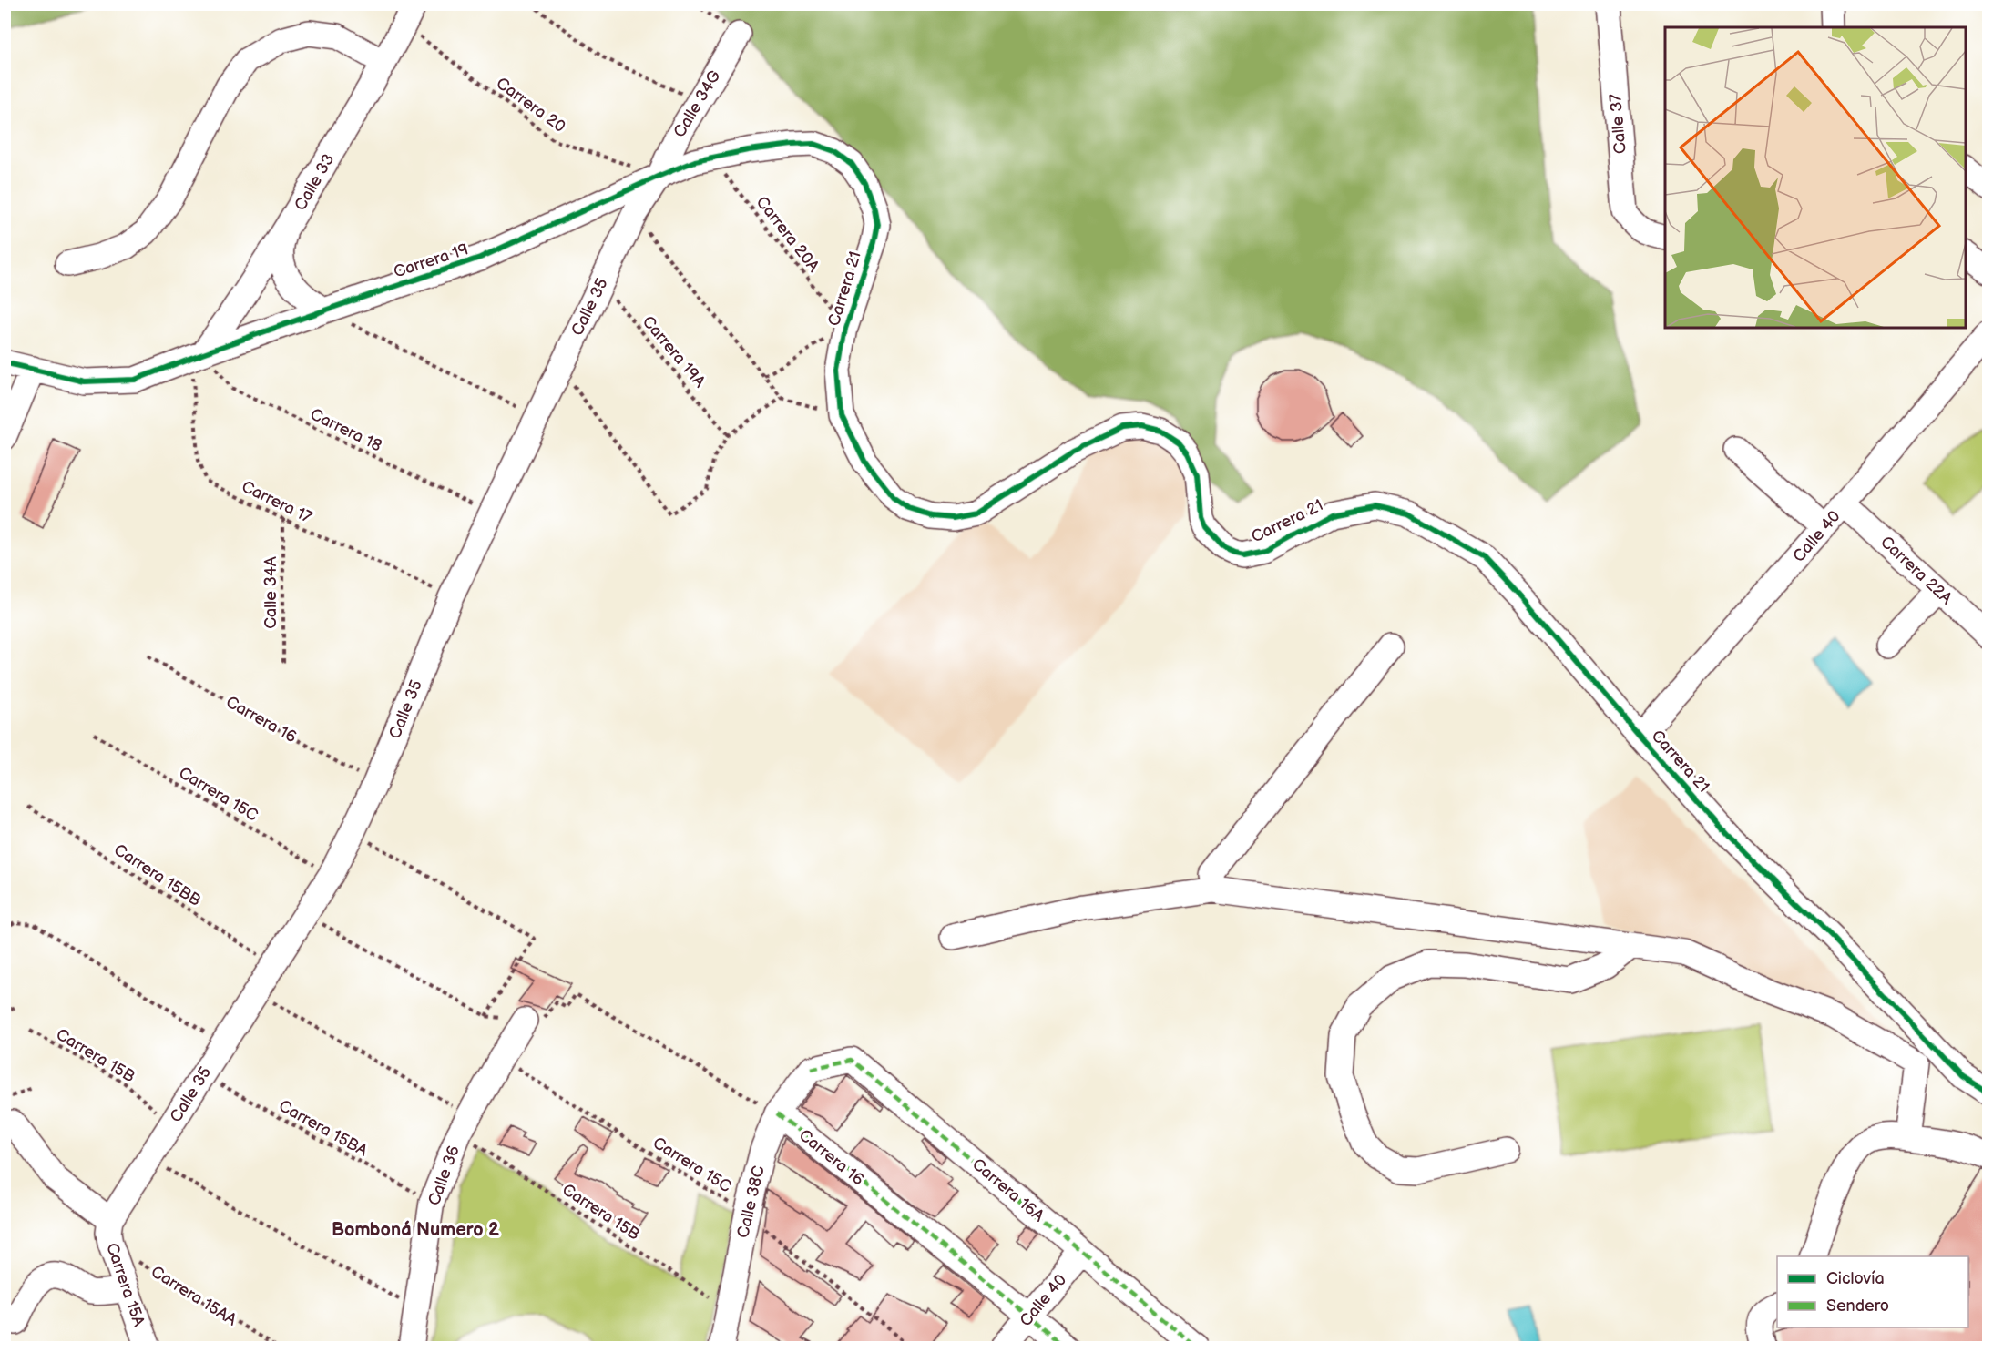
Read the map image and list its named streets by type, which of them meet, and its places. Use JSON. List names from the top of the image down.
{
  "streets": {
    "street": [
      "Calle 34G",
      "Calle 37",
      "Calle 33",
      "Carrera 19",
      "Carrera 21",
      "Calle 35",
      "Calle 40",
      "Carrera 22A",
      "Carrera 16",
      "Calle 36",
      "Carrera 16A",
      "Calle 38C",
      "Carrera 15A"
    ],
    "path": [
      "Carrera 20",
      "Carrera 20A",
      "Carrera 19A",
      "Carrera 18",
      "Carrera 17",
      "Calle 34A",
      "Carrera 15C",
      "Carrera 15BB",
      "Carrera 15B",
      "Carrera 15BA",
      "Carrera 15AA"
    ]
  },
  "crossings": [
    ["Calle 34G", "Carrera 20"],
    ["Calle 34G", "Carrera 19"],
    ["Calle 34G", "Carrera 21"],
    ["Calle 34G", "Calle 35"],
    ["Carrera 20", "Calle 33"],
    ["Carrera 20", "Carrera 19"],
    ["Carrera 20", "Carrera 21"],
    ["Carrera 20", "Calle 35"],
    ["Calle 33", "Carrera 19"],
    ["Calle 33", "Carrera 18"],
    ["Calle 33", "Carrera 17"],
    ["Carrera 20A", "Carrera 21"],
    ["Carrera 19", "Carrera 21"],
    ["Carrera 19", "Calle 35"],
    ["Carrera 19", "Carrera 18"],
    ["Carrera 19", "Carrera 17"],
    ["Carrera 21", "Calle 35"],
    ["Carrera 21", "Calle 40"],
    ["Calle 35", "Carrera 19A"],
    ["Calle 35", "Carrera 18"],
    ["Calle 35", "Carrera 17"],
    ["Calle 35", "Carrera 16"],
    ["Calle 35", "Carrera 15C"],
    ["Calle 35", "Carrera 15BB"],
    ["Calle 35", "Carrera 15B"],
    ["Calle 35", "Carrera 15BA"],
    ["Calle 35", "Carrera 15A"],
    ["Carrera 18", "Carrera 17"],
    ["Carrera 17", "Calle 34A"],
    ["Calle 40", "Carrera 22A"],
    ["Calle 40", "Carrera 16"],
    ["Calle 40", "Carrera 16A"],
    ["Carrera 16", "Calle 38C"],
    ["Carrera 15C", "Calle 36"],
    ["Carrera 15C", "Calle 38C"],
    ["Carrera 15B", "Calle 36"],
    ["Carrera 15B", "Calle 38C"],
    ["Carrera 15BA", "Calle 36"],
    ["Carrera 16A", "Calle 38C"]
  ],
  "districts": ["Bomboná Numero 2"],
  "legend": ["Ciclovía", "Sendero"]
}
